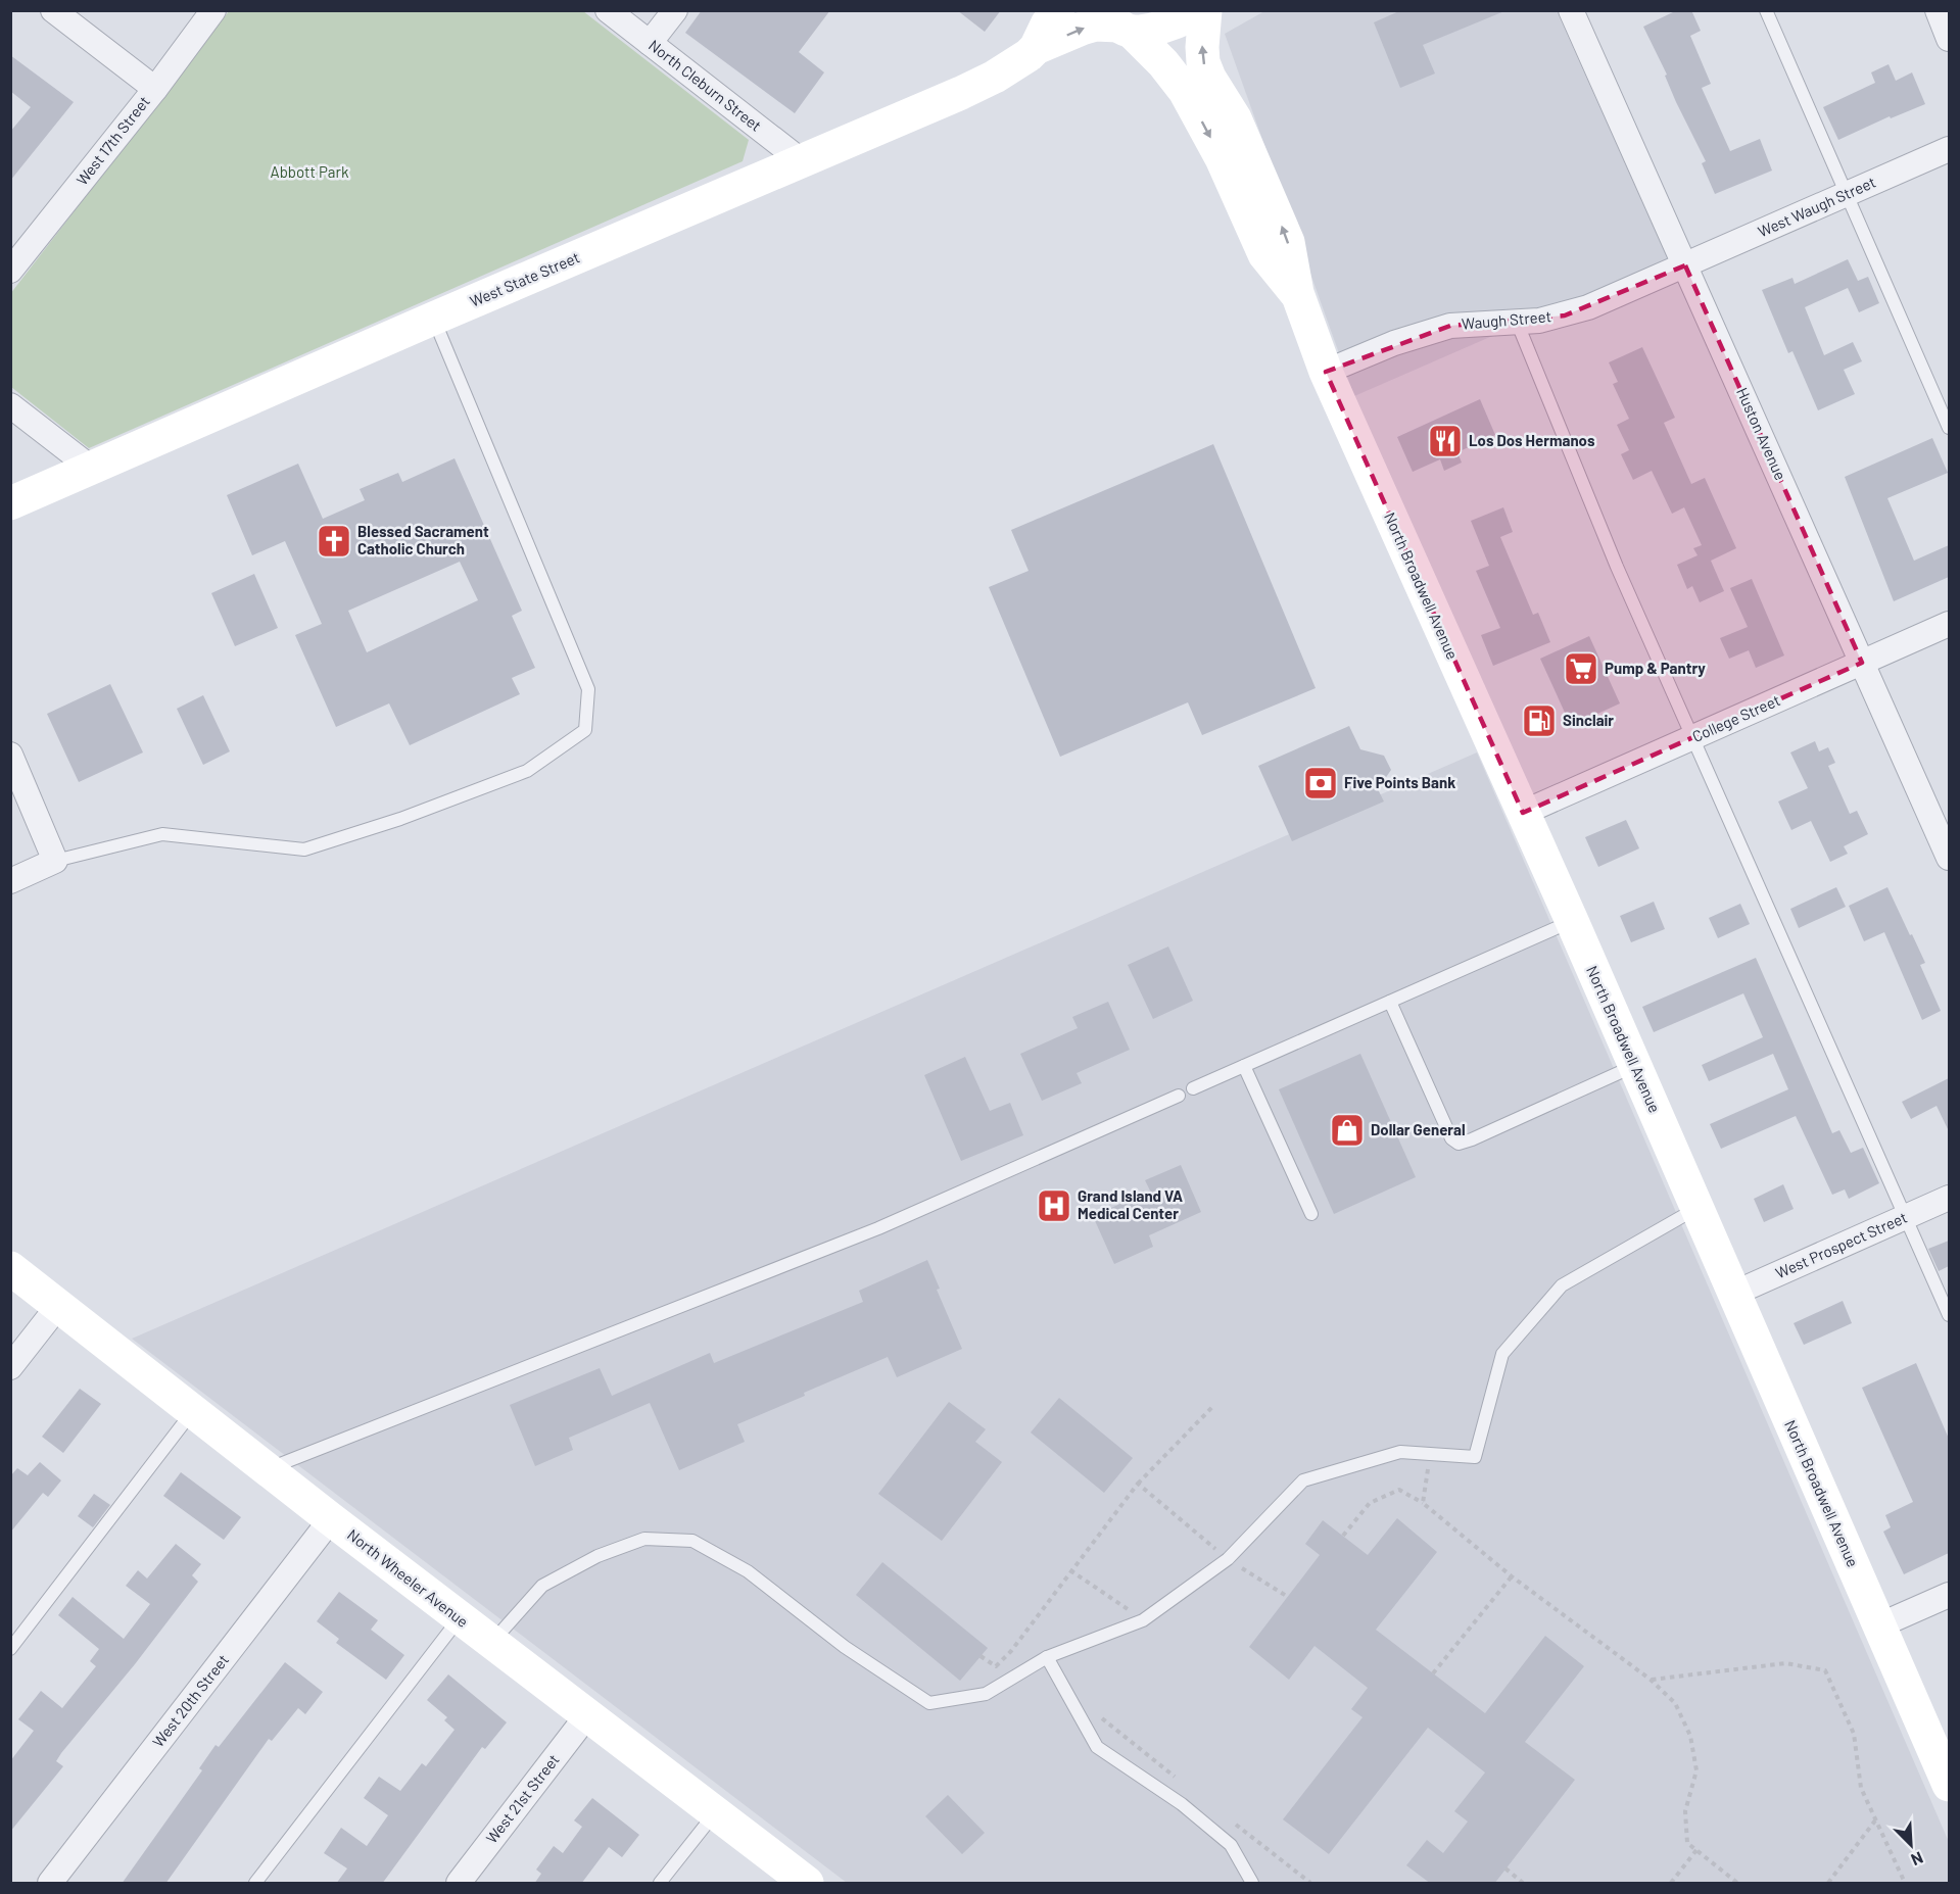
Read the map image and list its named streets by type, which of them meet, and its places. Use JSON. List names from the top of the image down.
{
  "streets": {
    "main road": ["West State Street", "North Broadwell Avenue", "North Wheeler Avenue"],
    "street": [
      "North Cleburn Street",
      "West 17th Street",
      "West Waugh Street",
      "Waugh Street",
      "Huston Avenue",
      "College Street",
      "West Prospect Street",
      "West 20th Street",
      "West 21st Street"
    ]
  },
  "crossings": [
    ["North Cleburn Street", "West State Street"],
    ["West Waugh Street", "Waugh Street"],
    ["West Waugh Street", "Huston Avenue"],
    ["West State Street", "North Broadwell Avenue"],
    ["Waugh Street", "Huston Avenue"],
    ["Waugh Street", "North Broadwell Avenue"],
    ["Huston Avenue", "College Street"],
    ["North Broadwell Avenue", "College Street"],
    ["North Broadwell Avenue", "West Prospect Street"],
    ["North Wheeler Avenue", "West 20th Street"],
    ["North Wheeler Avenue", "West 21st Street"]
  ],
  "parks": ["Abbott Park"],
  "places": {
    "restaurant": ["Los Dos Hermanos"],
    "church": ["Blessed Sacrament Catholic Church"],
    "supermarket": ["Pump & Pantry"],
    "fuel station": ["Sinclair"],
    "bank": ["Five Points Bank"],
    "shop": ["Dollar General"],
    "hospital": ["Grand Island VA Medical Center"]
  },
  "north": "bottom right"
}
